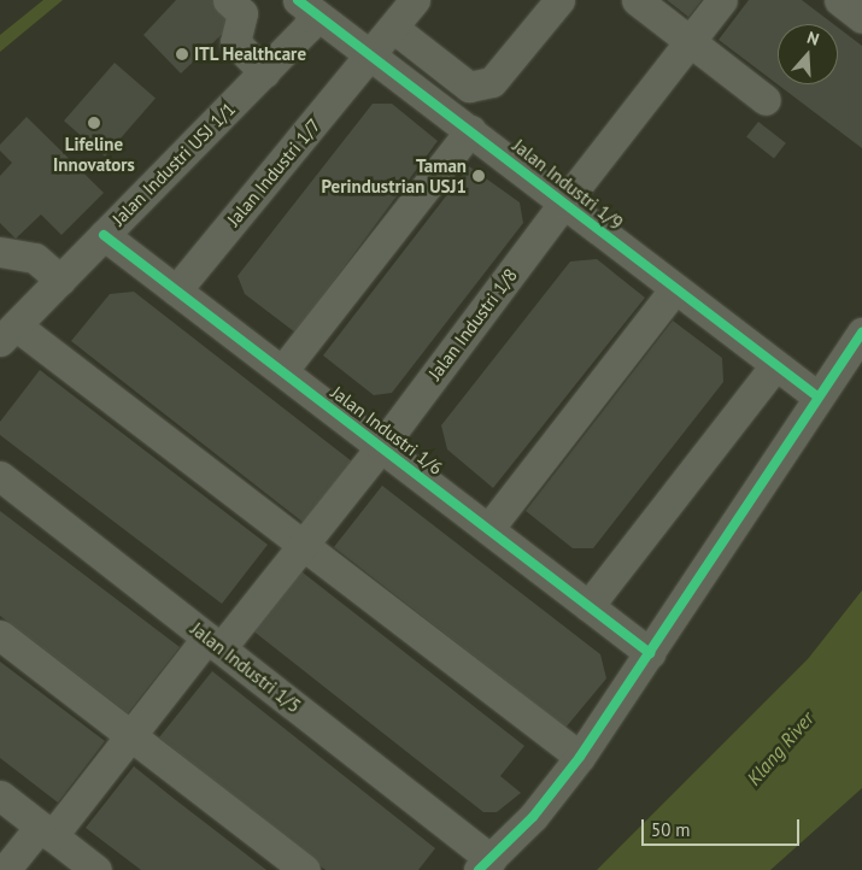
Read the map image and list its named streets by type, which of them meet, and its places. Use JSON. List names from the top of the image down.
{
  "streets": {
    "street": [
      "Jalan Industri USJ 1/1",
      "Jalan Industri 1/7",
      "Jalan Industri 1/9",
      "Jalan Industri 1/8",
      "Jalan Industri 1/6",
      "Jalan Industri 1/5"
    ]
  },
  "crossings": [
    ["Jalan Industri USJ 1/1", "Jalan Industri 1/9"],
    ["Jalan Industri USJ 1/1", "Jalan Industri 1/6"],
    ["Jalan Industri 1/7", "Jalan Industri 1/9"],
    ["Jalan Industri 1/7", "Jalan Industri 1/6"],
    ["Jalan Industri 1/9", "Jalan Industri 1/8"],
    ["Jalan Industri 1/8", "Jalan Industri 1/6"],
    ["Jalan Industri 1/8", "Jalan Industri 1/5"]
  ],
  "water": ["Klang River"],
  "places": ["ITL Healthcare", "Lifeline Innovators", "Taman Perindustrian USJ1"],
  "scale_bar": "50 m",
  "north": "top"
}
